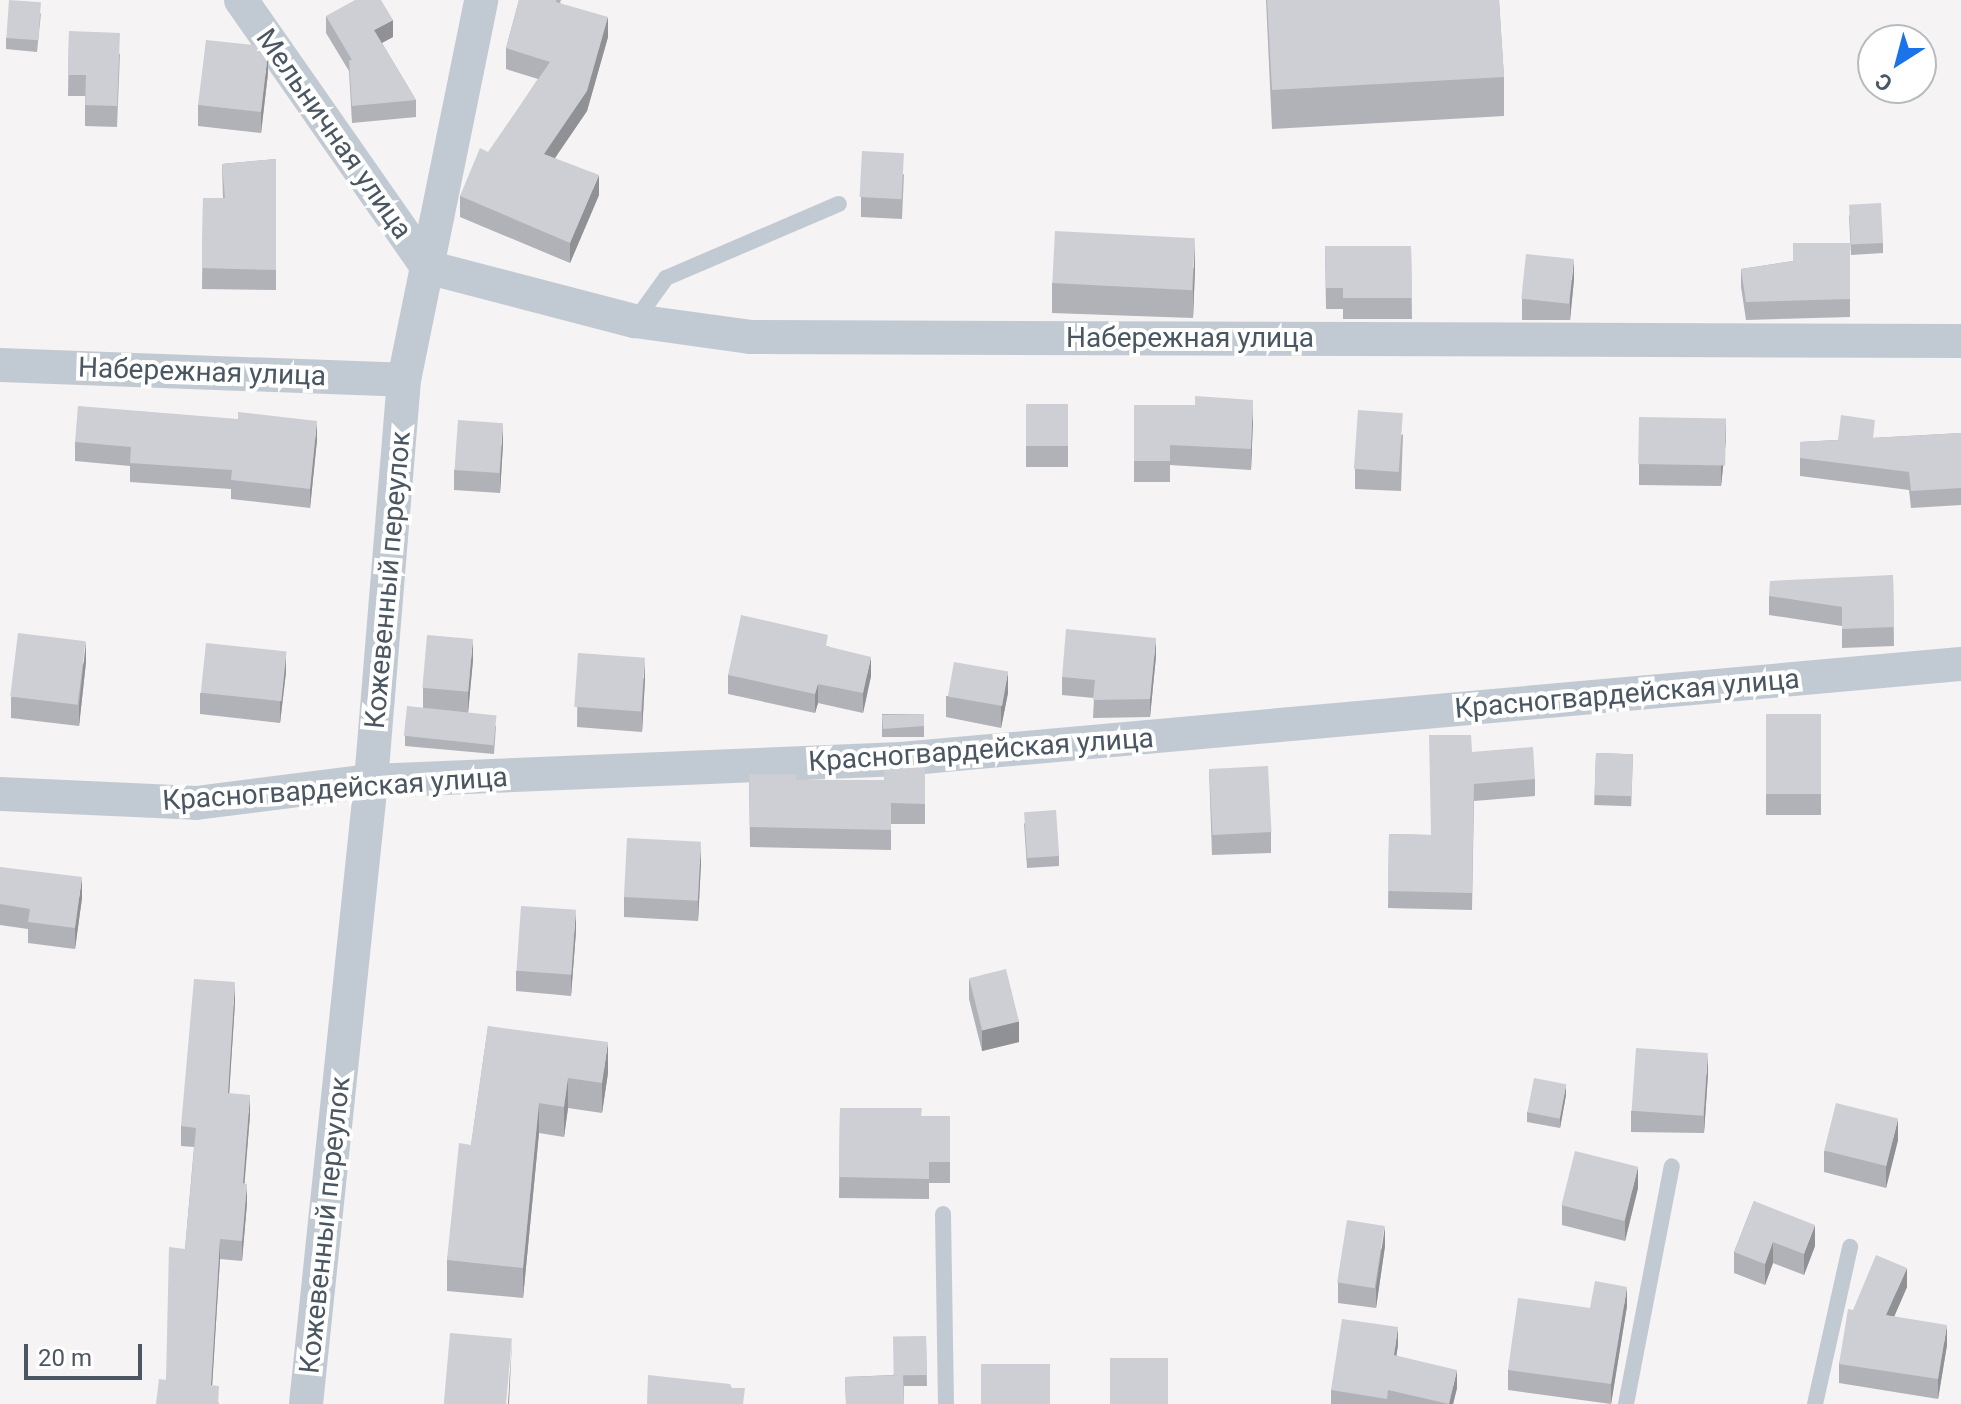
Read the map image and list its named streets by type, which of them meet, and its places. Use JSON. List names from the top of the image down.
{
  "streets": {
    "street": [
      "Мельничная улица",
      "Набережная улица",
      "Кожевенный переулок",
      "Красногвардейская улица"
    ]
  },
  "crossings": [
    ["Мельничная улица", "Набережная улица"],
    ["Мельничная улица", "Кожевенный переулок"],
    ["Набережная улица", "Кожевенный переулок"],
    ["Кожевенный переулок", "Красногвардейская улица"]
  ],
  "scale_bar": "20 m",
  "north": "bottom left"
}
